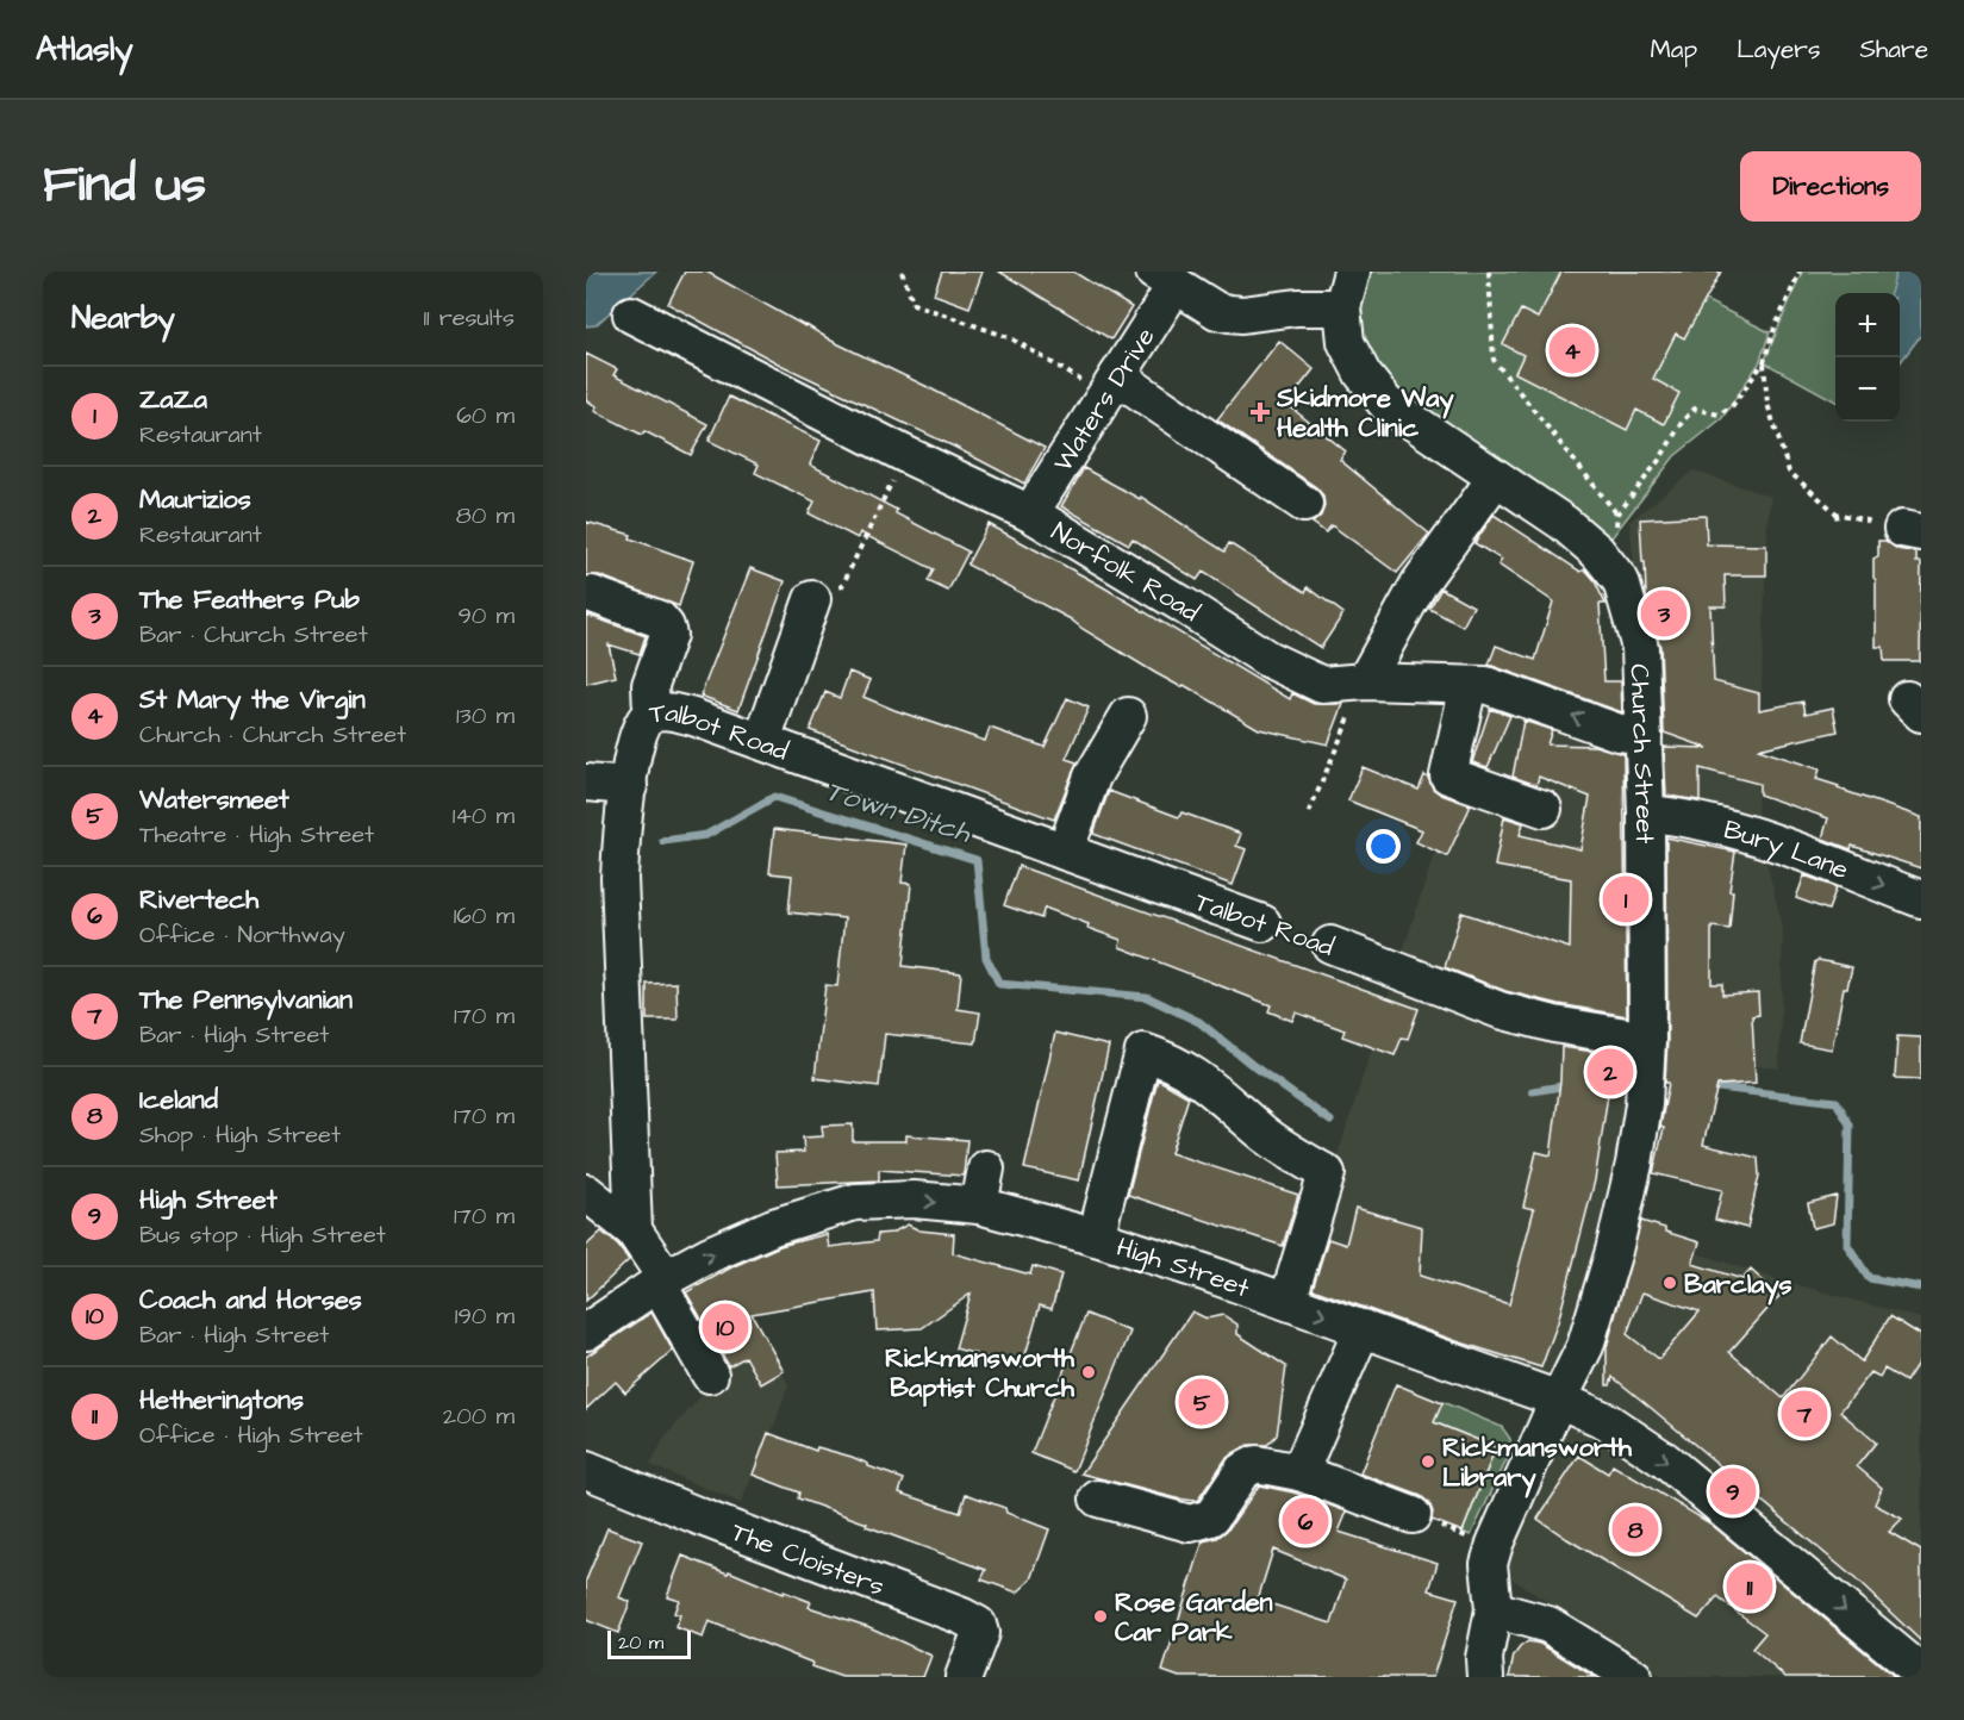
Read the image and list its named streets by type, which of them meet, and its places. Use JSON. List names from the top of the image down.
{
  "streets": {
    "street": [
      "Waters Drive",
      "Norfolk Road",
      "Talbot Road",
      "Church Street",
      "Bury Lane",
      "High Street",
      "The Cloisters"
    ]
  },
  "crossings": [
    ["Waters Drive", "Norfolk Road"],
    ["Norfolk Road", "Church Street"],
    ["Talbot Road", "Church Street"],
    ["Church Street", "Bury Lane"],
    ["Church Street", "High Street"]
  ],
  "one_way": ["Bury Lane", "High Street"],
  "water": ["Town Ditch"],
  "places": {
    "health": ["Skidmore Way Health Clinic"],
    "other": [
      "Barclays",
      "Rickmansworth Baptist Church",
      "Rickmansworth Library",
      "Rose Garden Car Park"
    ]
  },
  "scale_bar": "20 m",
  "page": {
    "header": "Atlasly",
    "nav": ["Map", "Layers", "Share"],
    "title": "Find us",
    "buttons": "Directions",
    "heading": ["Nearby", "11 results"],
    "map_buttons": ["+", "−"],
    "pins": [
      "4",
      "3",
      "1",
      "2",
      "10",
      "5",
      "7",
      "9",
      "6",
      "8",
      "11"
    ],
    "list": [
      {
        "mark": "1",
        "name": "ZaZa",
        "note": "Restaurant",
        "value": "60 m"
      },
      {
        "mark": "2",
        "name": "Maurizios",
        "note": "Restaurant",
        "value": "80 m"
      },
      {
        "mark": "3",
        "name": "The Feathers Pub",
        "note": "Bar · Church Street",
        "value": "90 m"
      },
      {
        "mark": "4",
        "name": "St Mary the Virgin",
        "note": "Church · Church Street",
        "value": "130 m"
      },
      {
        "mark": "5",
        "name": "Watersmeet",
        "note": "Theatre · High Street",
        "value": "140 m"
      },
      {
        "mark": "6",
        "name": "Rivertech",
        "note": "Office · Northway",
        "value": "160 m"
      },
      {
        "mark": "7",
        "name": "The Pennsylvanian",
        "note": "Bar · High Street",
        "value": "170 m"
      },
      {
        "mark": "8",
        "name": "Iceland",
        "note": "Shop · High Street",
        "value": "170 m"
      },
      {
        "mark": "9",
        "name": "High Street",
        "note": "Bus stop · High Street",
        "value": "170 m"
      },
      {
        "mark": "10",
        "name": "Coach and Horses",
        "note": "Bar · High Street",
        "value": "190 m"
      },
      {
        "mark": "11",
        "name": "Hetheringtons",
        "note": "Office · High Street",
        "value": "200 m"
      }
    ],
    "scale": "20 m"
  }
}
